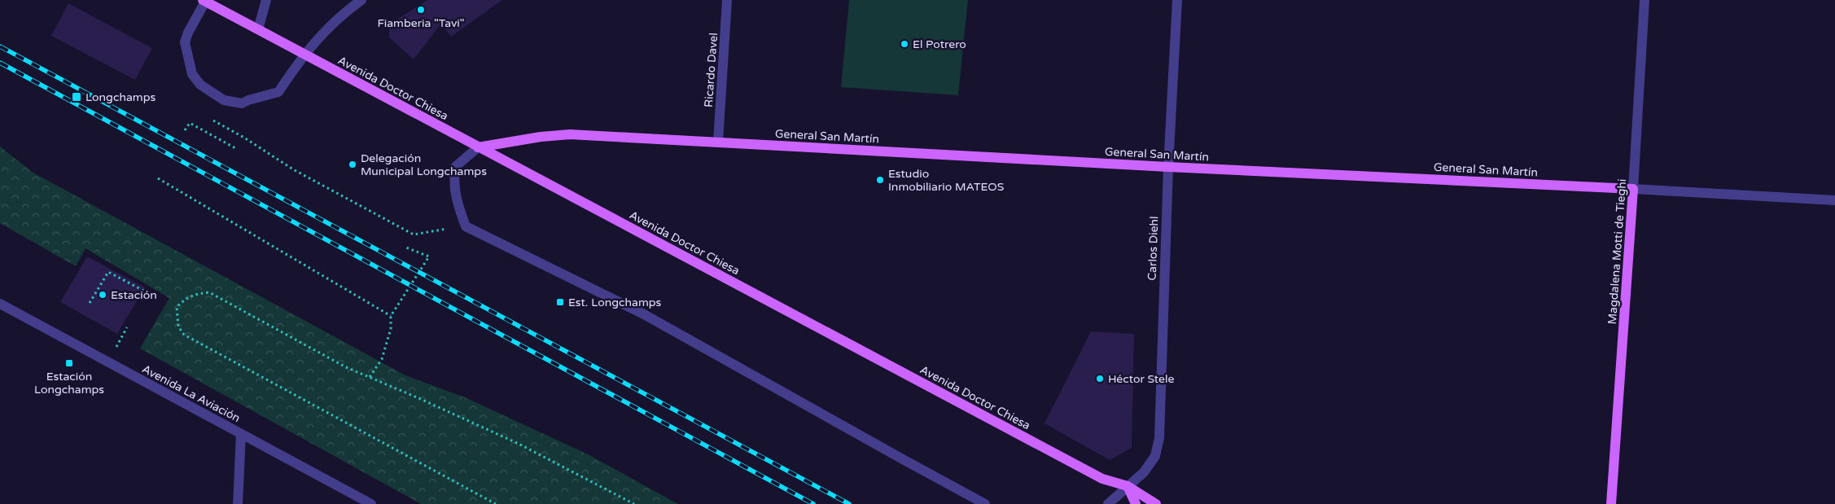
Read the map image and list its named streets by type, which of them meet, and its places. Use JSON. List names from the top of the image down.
{
  "streets": {
    "main road": ["Avenida Doctor Chiesa", "General San Martín", "Magdalena Motti de Tieghi"],
    "street": ["Ricardo Davel", "Carlos Diehl", "Avenida La Aviación"]
  },
  "crossings": [
    ["Ricardo Davel", "General San Martín"],
    ["Avenida Doctor Chiesa", "General San Martín"],
    ["Avenida Doctor Chiesa", "Carlos Diehl"],
    ["General San Martín", "Carlos Diehl"],
    ["General San Martín", "Magdalena Motti de Tieghi"]
  ],
  "places": {
    "other": [
      "Fiamberia \"Tavi\"",
      "El Potrero",
      "Delegación Municipal Longchamps",
      "Estudio Inmobiliario MATEOS",
      "Estación",
      "Héctor Stele"
    ],
    "transit": ["Longchamps", "Est. Longchamps", "Estación Longchamps"]
  }
}
